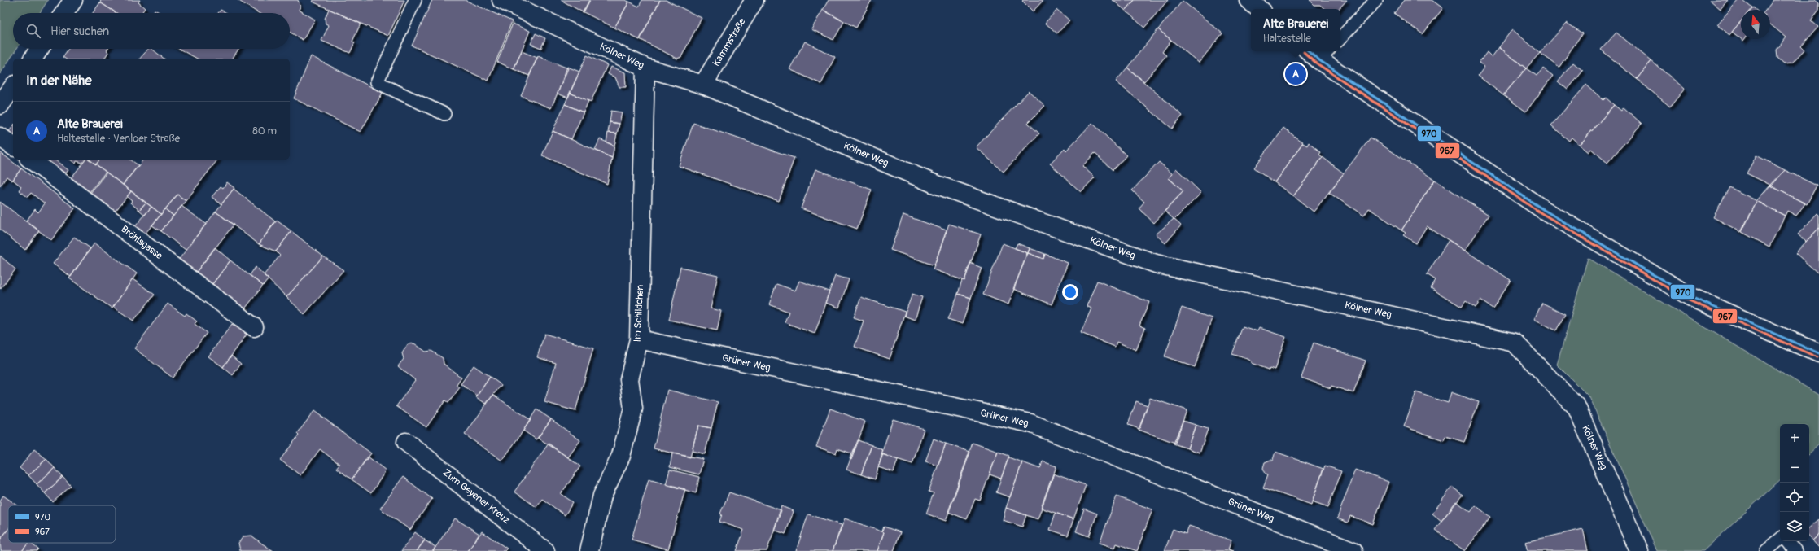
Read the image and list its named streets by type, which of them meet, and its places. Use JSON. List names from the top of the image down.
{
  "streets": {
    "street": [
      "Kammstraße",
      "Kölner Weg",
      "Bröhlsgasse",
      "Im Schildchen",
      "Grüner Weg",
      "Zum Geyener Kreuz"
    ]
  },
  "crossings": [
    ["Kammstraße", "Kölner Weg"],
    ["Kölner Weg", "Im Schildchen"],
    ["Im Schildchen", "Grüner Weg"]
  ],
  "lines": ["transit line 970", "transit line 967"],
  "legend": ["970", "967"],
  "north": "top",
  "page": {
    "popup": ["Alte Brauerei", "Haltestelle"],
    "search": "Hier suchen",
    "heading": "In der Nähe",
    "pins": "A",
    "list": [
      {
        "mark": "A",
        "name": "Alte Brauerei",
        "note": "Haltestelle · Venloer Straße",
        "value": "80 m"
      }
    ],
    "map_buttons": ["+", "−"]
  }
}
